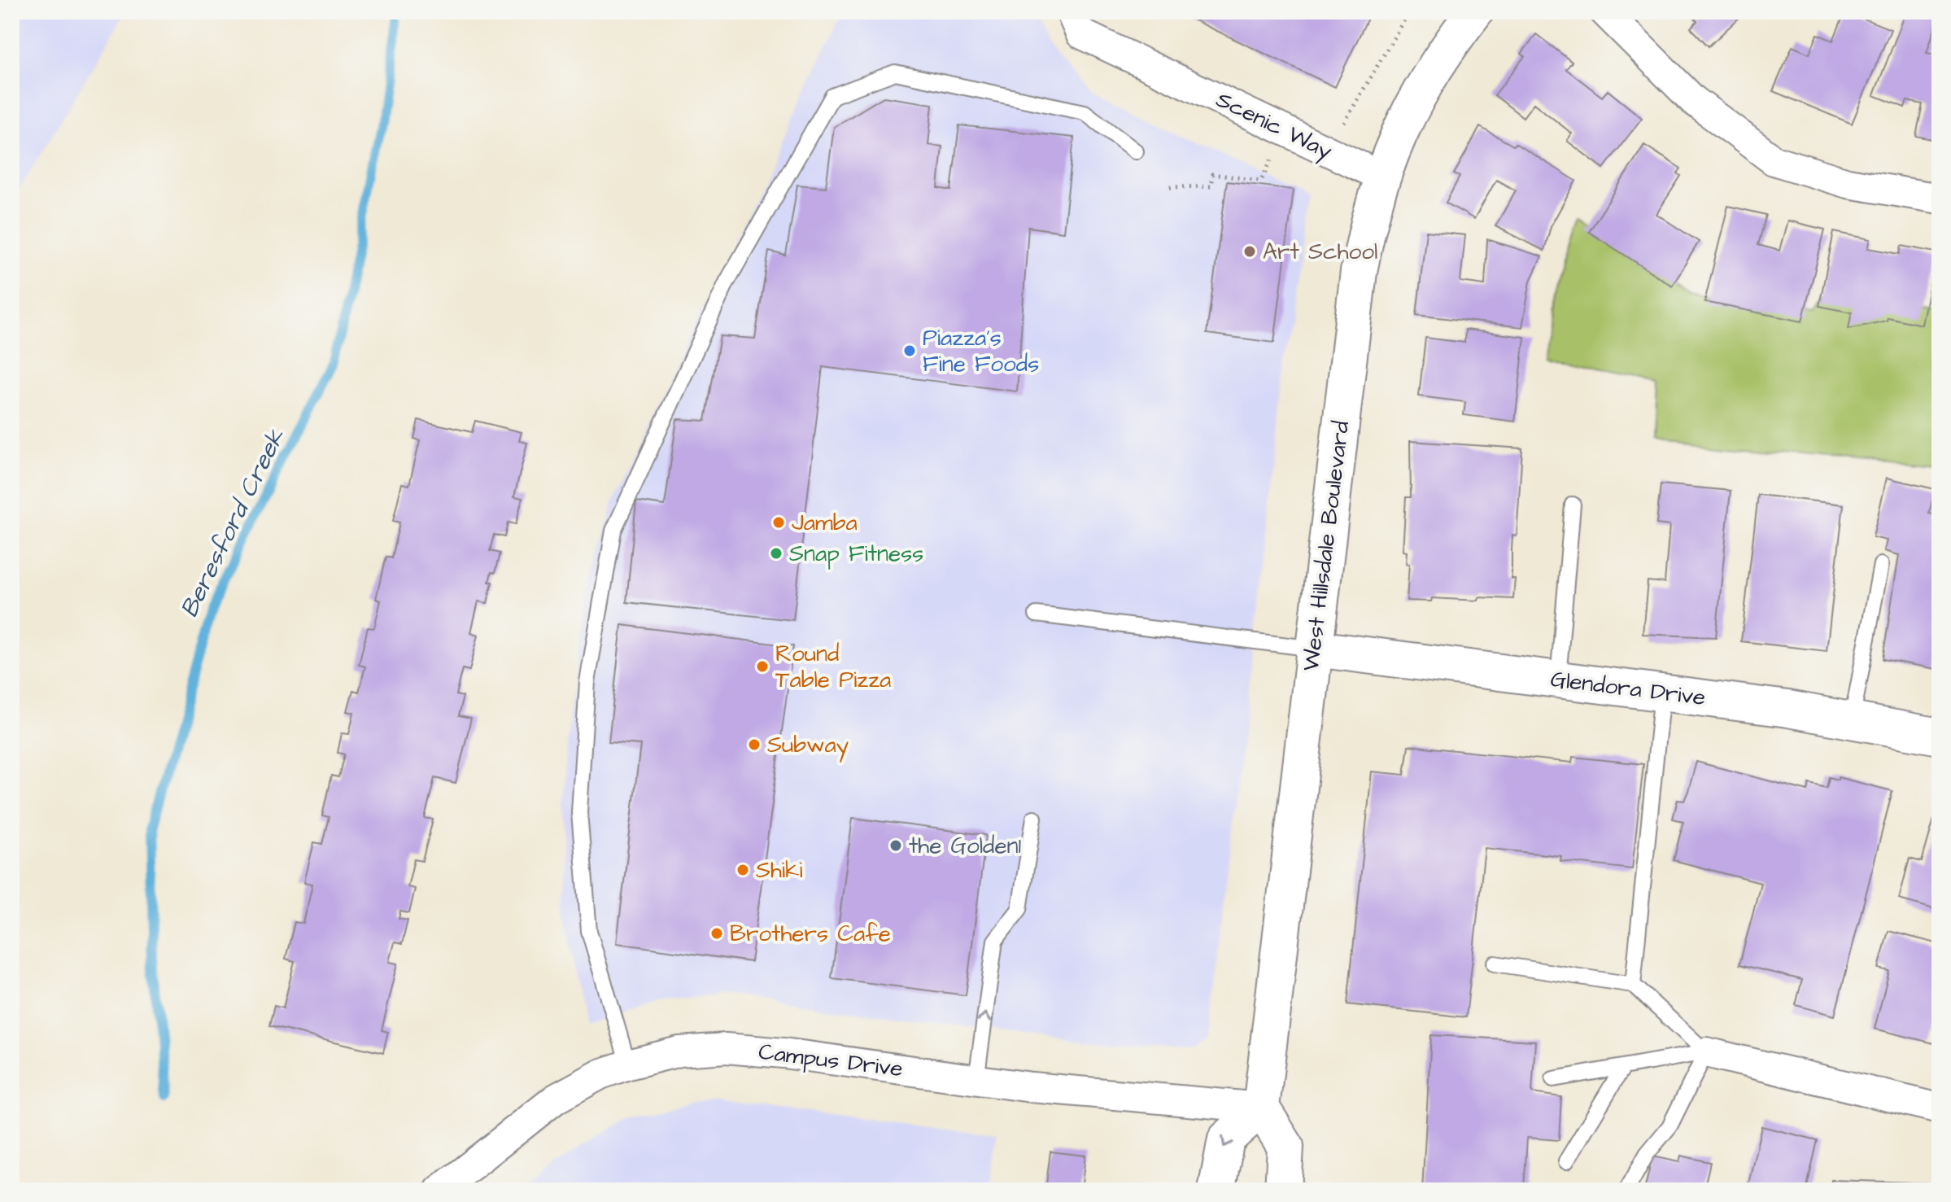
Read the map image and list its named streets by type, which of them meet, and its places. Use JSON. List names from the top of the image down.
{
  "streets": {
    "main road": ["West Hillsdale Boulevard", "Glendora Drive"],
    "street": ["Scenic Way", "Campus Drive"]
  },
  "crossings": [
    ["Scenic Way", "West Hillsdale Boulevard"],
    ["West Hillsdale Boulevard", "Glendora Drive"],
    ["West Hillsdale Boulevard", "Campus Drive"]
  ],
  "water": ["Beresford Creek"],
  "places": [
    "Art School",
    "Piazza's Fine Foods",
    "Jamba",
    "Snap Fitness",
    "Round Table Pizza",
    "Subway",
    "the Golden1",
    "Shiki",
    "Brothers Cafe"
  ]
}
